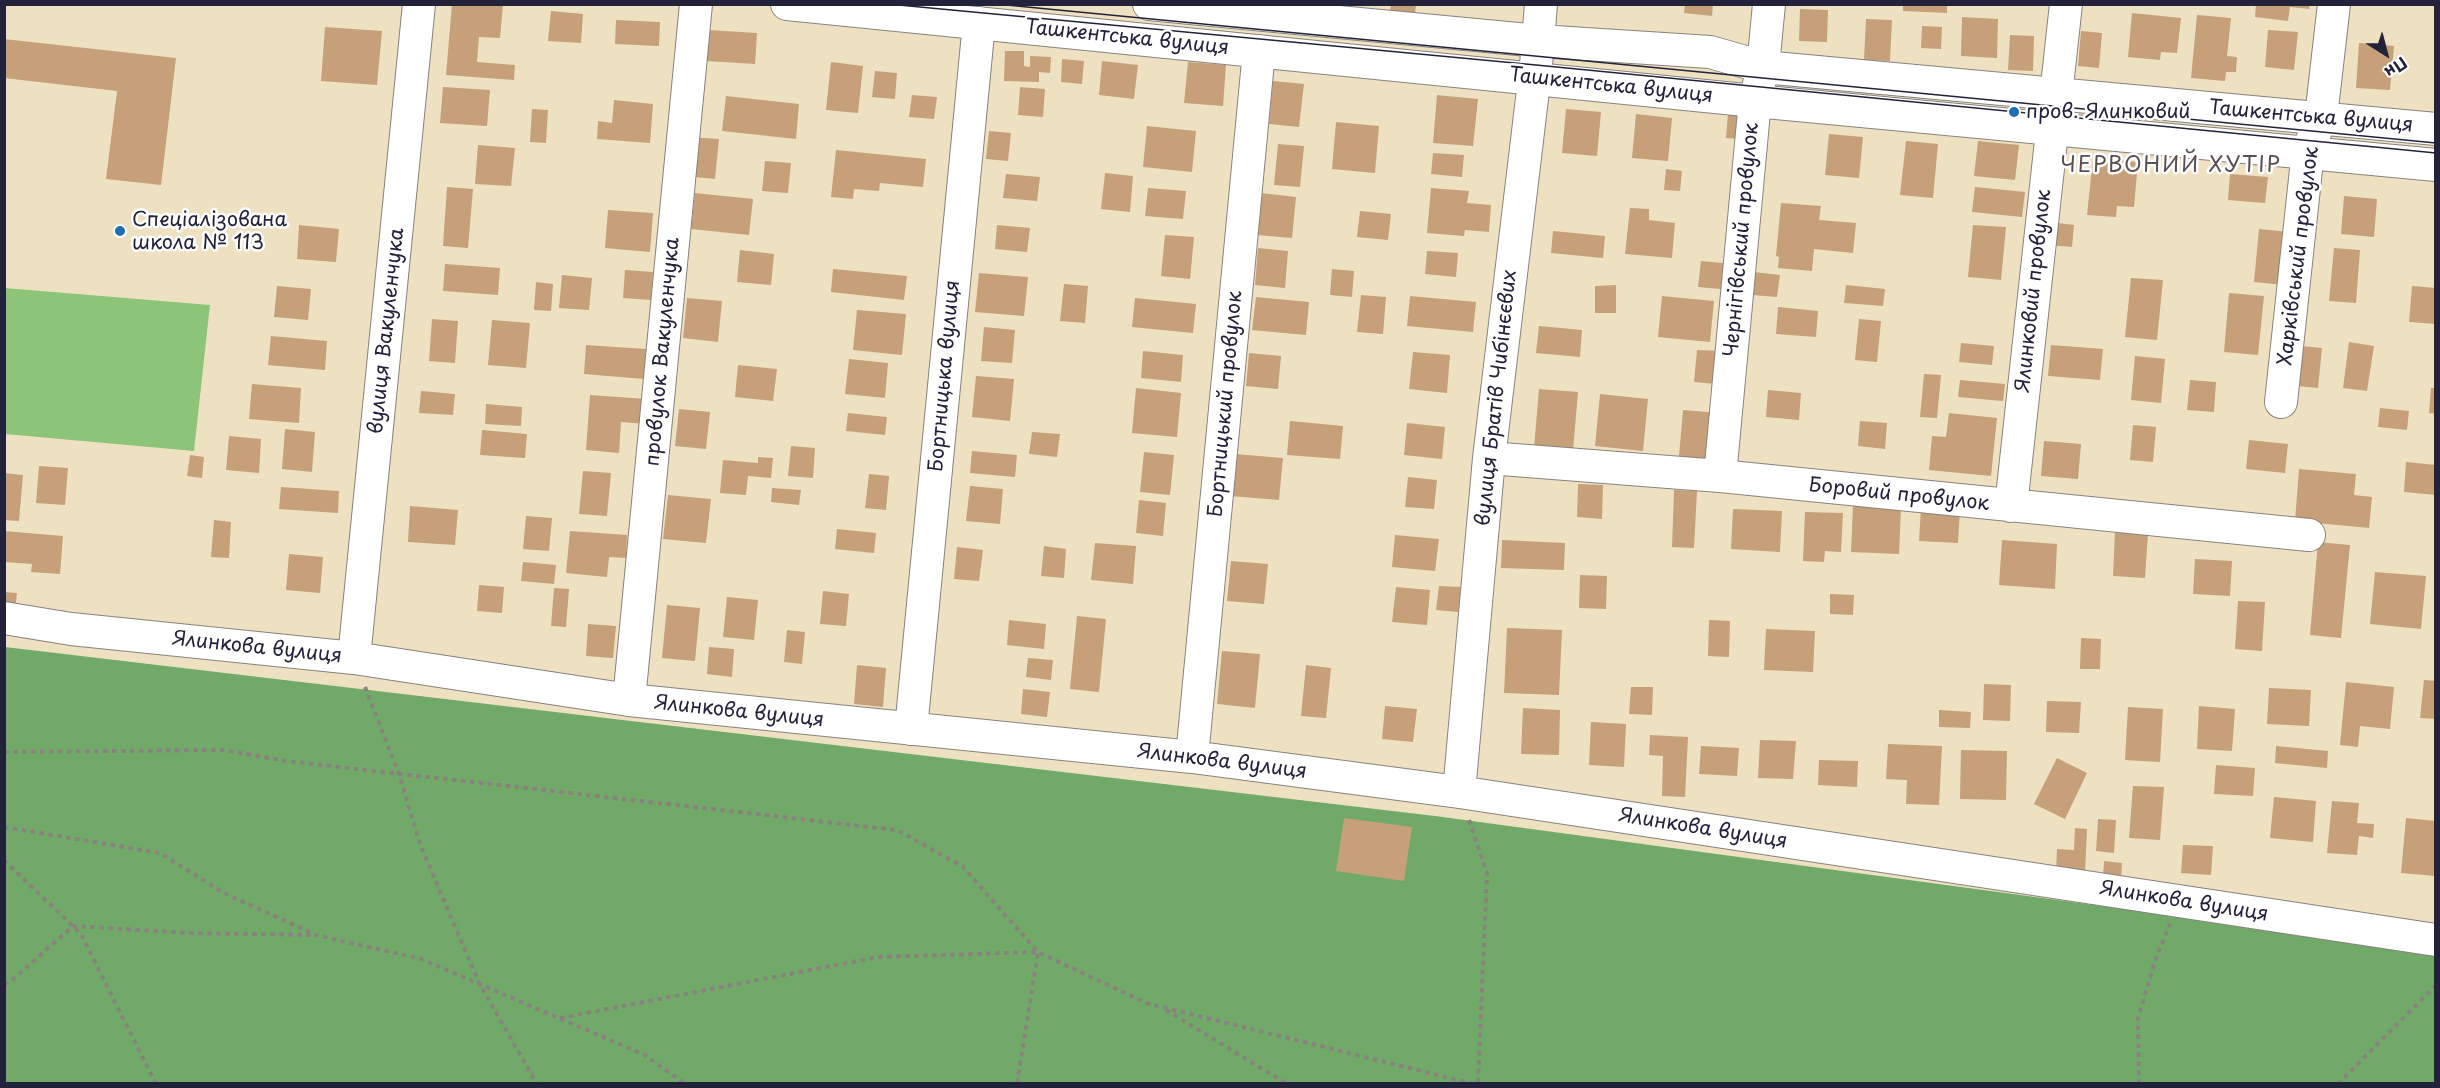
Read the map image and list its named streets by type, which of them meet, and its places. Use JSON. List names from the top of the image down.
{
  "streets": {
    "street": [
      "Ташкентська вулиця",
      "Чернігівський провулок",
      "Харківський провулок",
      "Ялинковий провулок",
      "вулиця Вакуленчука",
      "провулок Вакуленчука",
      "Бортницька вулиця",
      "вулиця Братів Чибінєєвих",
      "Бортницький провулок",
      "Боровий провулок",
      "Ялинкова вулиця"
    ]
  },
  "crossings": [
    ["Ташкентська вулиця", "Чернігівський провулок"],
    ["Ташкентська вулиця", "Харківський провулок"],
    ["Ташкентська вулиця", "Ялинковий провулок"],
    ["Ташкентська вулиця", "Бортницька вулиця"],
    ["Ташкентська вулиця", "вулиця Братів Чибінєєвих"],
    ["Ташкентська вулиця", "Бортницький провулок"],
    ["Чернігівський провулок", "Боровий провулок"],
    ["Ялинковий провулок", "Боровий провулок"],
    ["вулиця Вакуленчука", "Ялинкова вулиця"],
    ["провулок Вакуленчука", "Ялинкова вулиця"],
    ["Бортницька вулиця", "Ялинкова вулиця"],
    ["вулиця Братів Чибінєєвих", "Боровий провулок"],
    ["вулиця Братів Чибінєєвих", "Ялинкова вулиця"],
    ["Бортницький провулок", "Ялинкова вулиця"]
  ],
  "districts": ["ЧЕРВОНИЙ ХУТІР"],
  "places": ["пров. Ялинковий", "Спеціалізована школа № 113"],
  "north": "bottom right"
}
